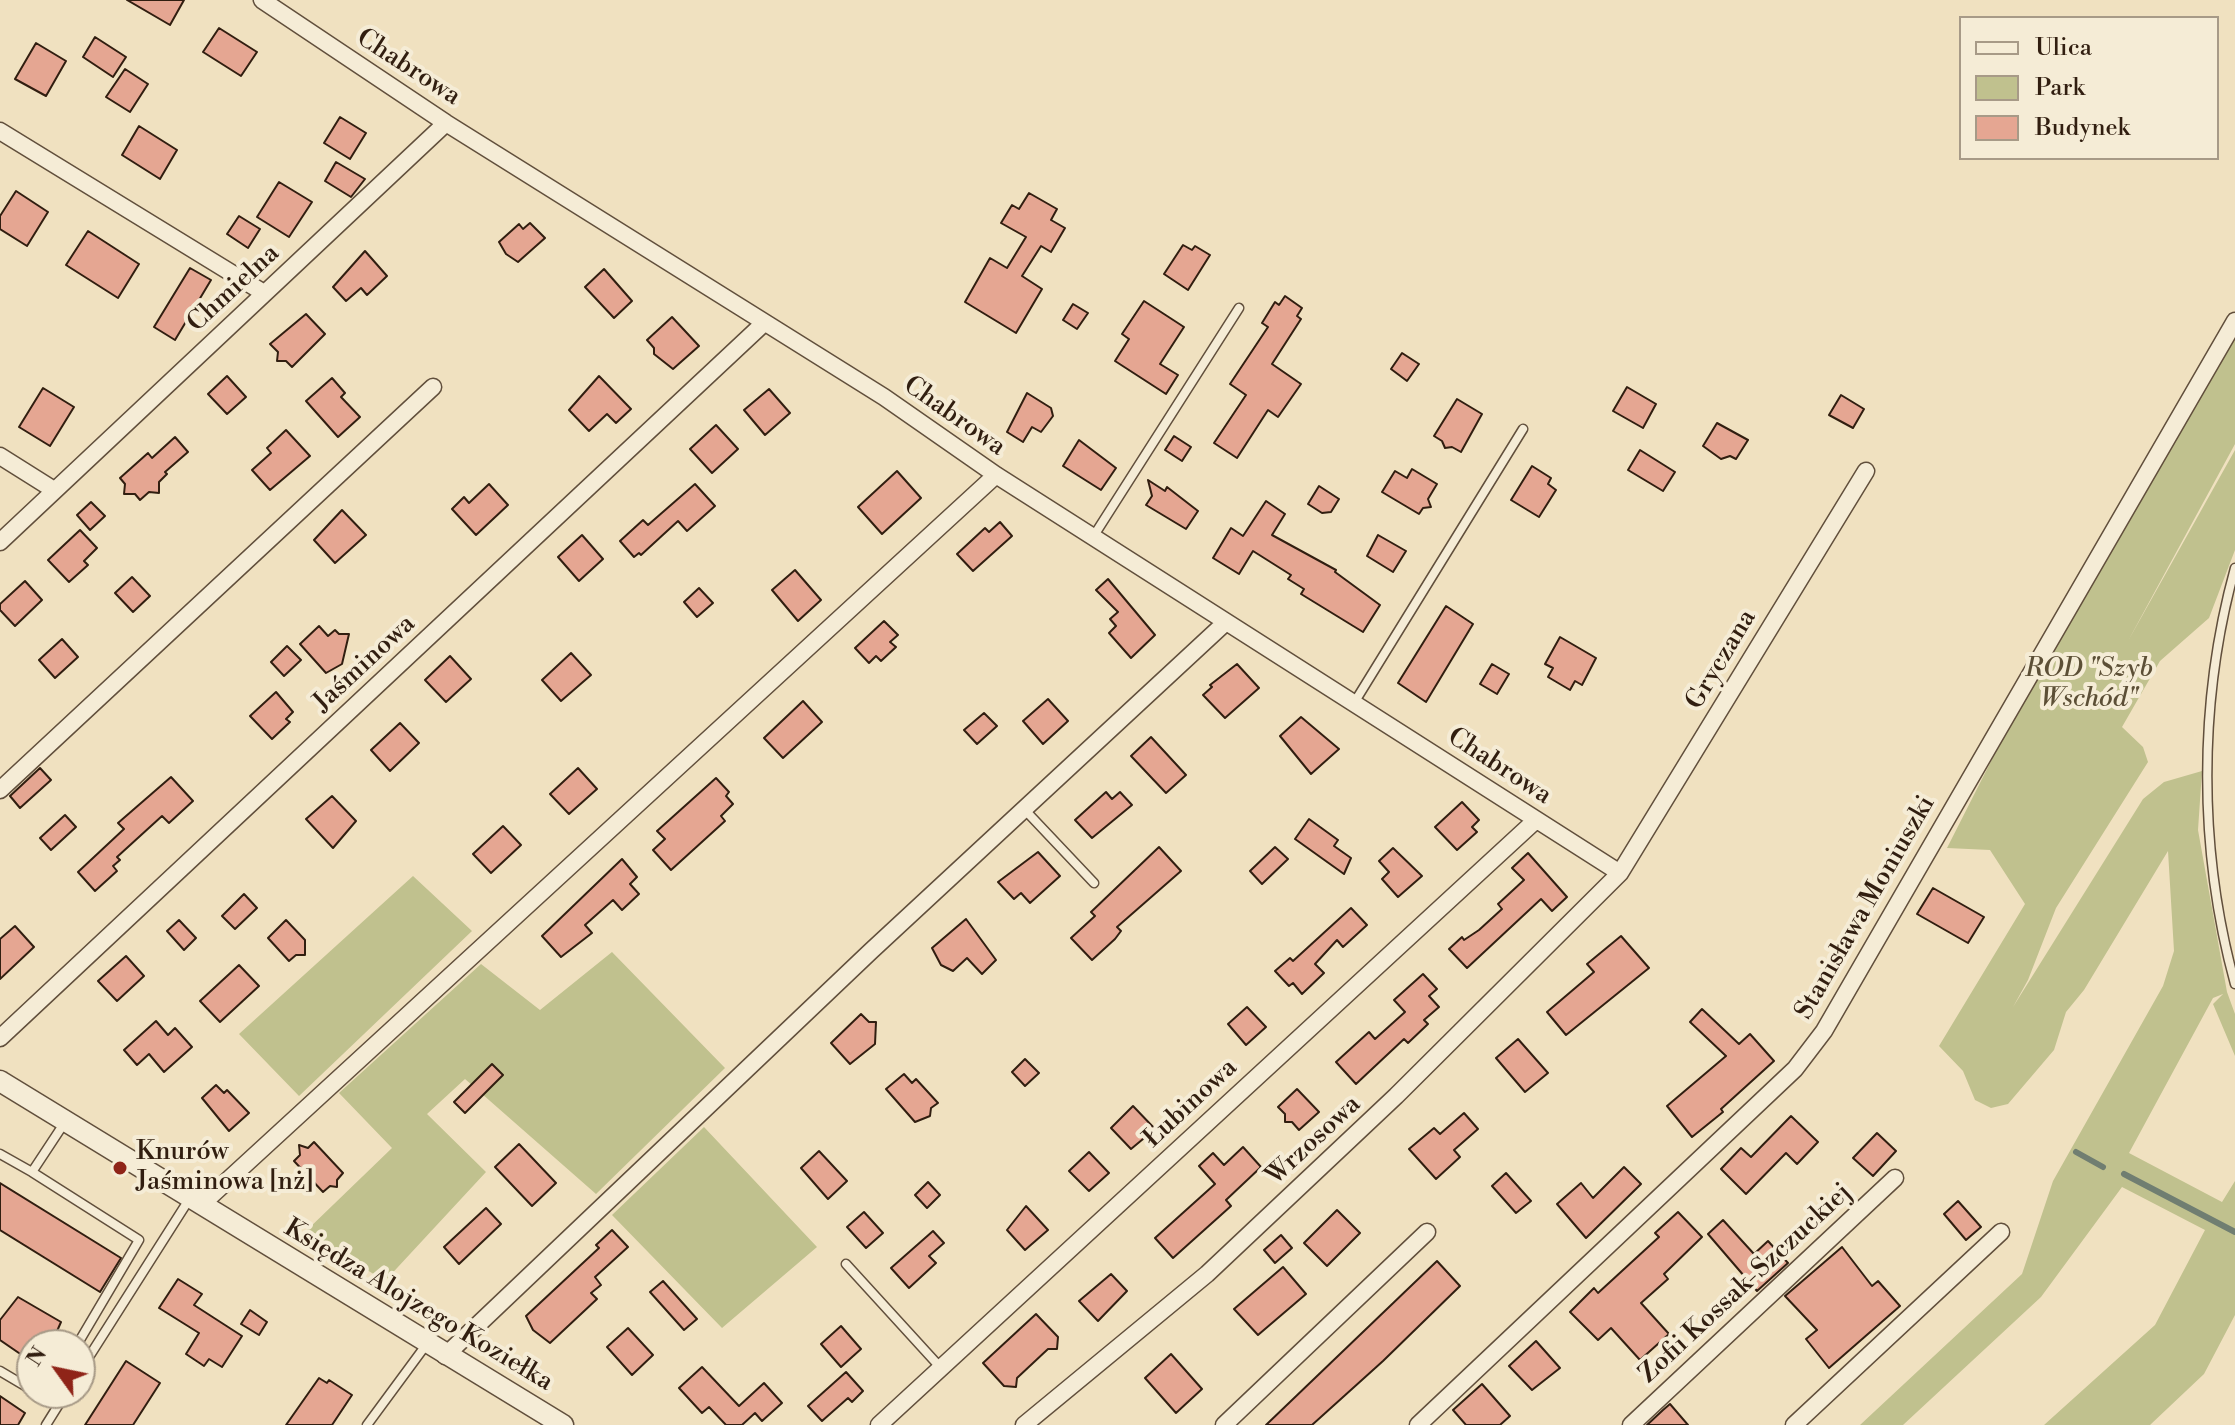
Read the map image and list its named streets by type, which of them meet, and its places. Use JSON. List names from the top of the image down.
{
  "streets": {
    "street": [
      "Chabrowa",
      "Chmielna",
      "Gryczana",
      "Jaśminowa",
      "Stanisława Moniuszki",
      "Łubinowa",
      "Wrzosowa",
      "Zofii Kossak-Szczuckiej",
      "Księdza Alojzego Koziełka"
    ]
  },
  "crossings": [
    ["Chabrowa", "Chmielna"],
    ["Chabrowa", "Gryczana"],
    ["Chabrowa", "Jaśminowa"],
    ["Chabrowa", "Łubinowa"],
    ["Chabrowa", "Wrzosowa"],
    ["Gryczana", "Wrzosowa"]
  ],
  "parks": ["ROD \"Szyb Wschód\""],
  "places": ["Knurów Jaśminowa [nż]"],
  "legend": ["Ulica", "Park", "Budynek"],
  "north": "top left"
}
